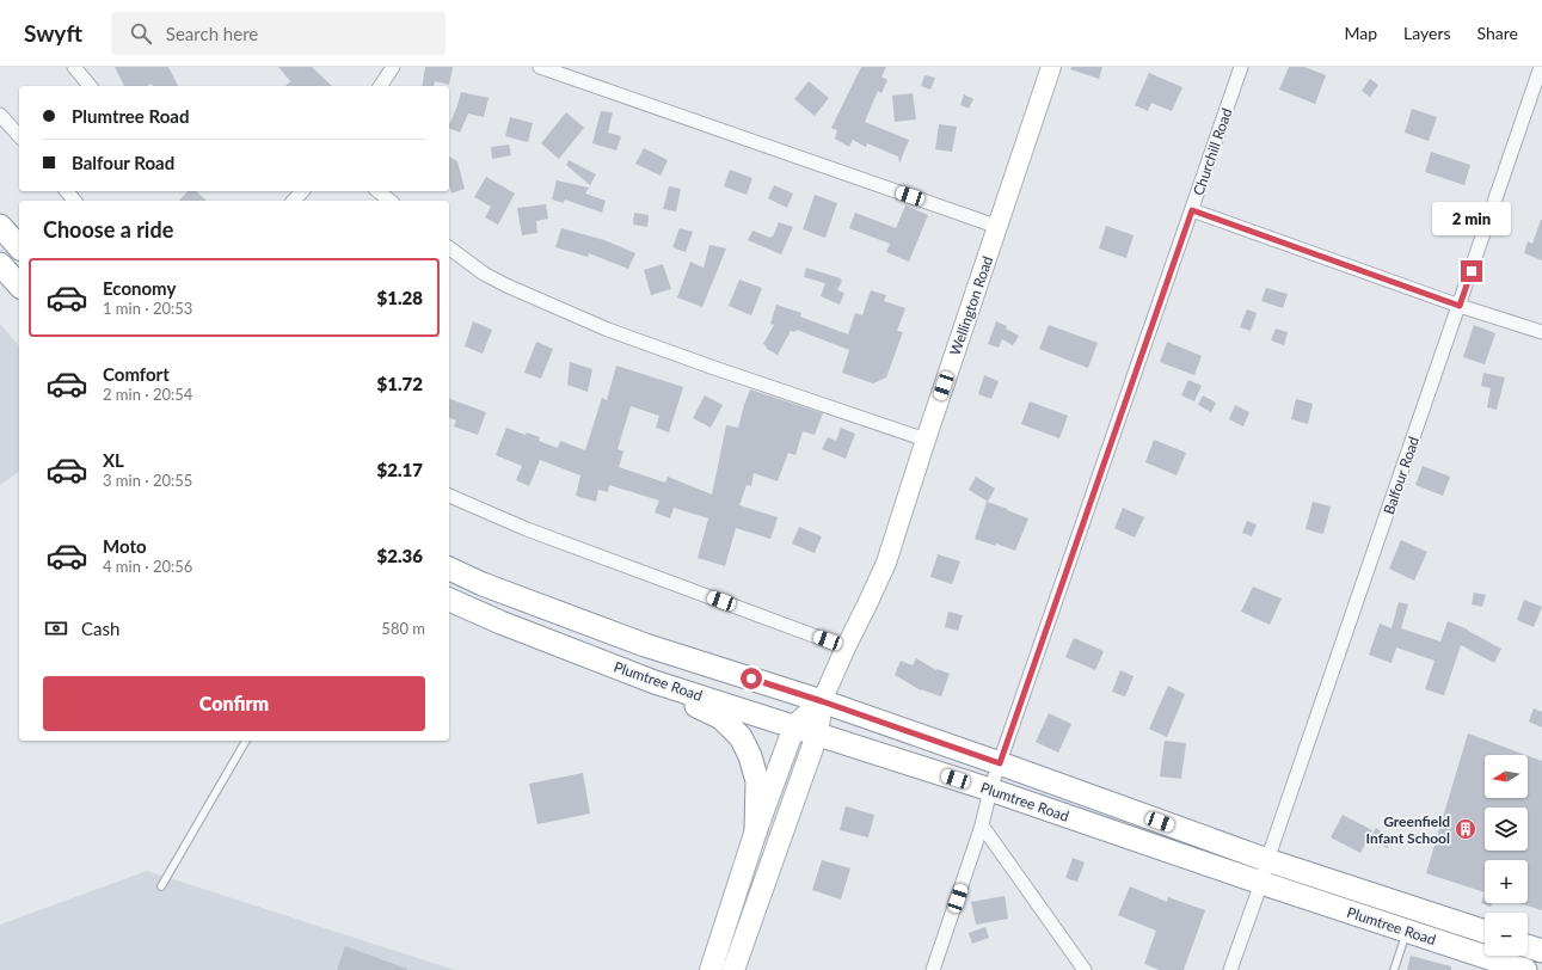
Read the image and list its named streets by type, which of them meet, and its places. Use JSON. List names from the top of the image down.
{
  "streets": {
    "highway": ["Plumtree Road"],
    "main road": ["Wellington Road"],
    "street": ["Churchill Road", "Balfour Road"]
  },
  "crossings": [
    ["Churchill Road", "Plumtree Road"],
    ["Wellington Road", "Plumtree Road"],
    ["Balfour Road", "Plumtree Road"]
  ],
  "places": {
    "building": ["Greenfield Infant School"]
  },
  "north": "left",
  "page": {
    "header": "Swyft",
    "search": "Search here",
    "nav": ["Map", "Layers", "Share"],
    "banner": ["Plumtree Road", "Balfour Road"],
    "heading": "Choose a ride",
    "bubble": "2 min",
    "list": [
      {
        "name": "Economy",
        "note": "1 min · 20:53",
        "value": "$1.28"
      },
      {
        "name": "Comfort",
        "note": "2 min · 20:54",
        "value": "$1.72"
      },
      {
        "name": "XL",
        "note": "3 min · 20:55",
        "value": "$2.17"
      },
      {
        "name": "Moto",
        "note": "4 min · 20:56",
        "value": "$2.36"
      }
    ],
    "pay": ["Cash", "580 m"],
    "buttons": "Confirm",
    "map_buttons": ["+", "−"]
  }
}
